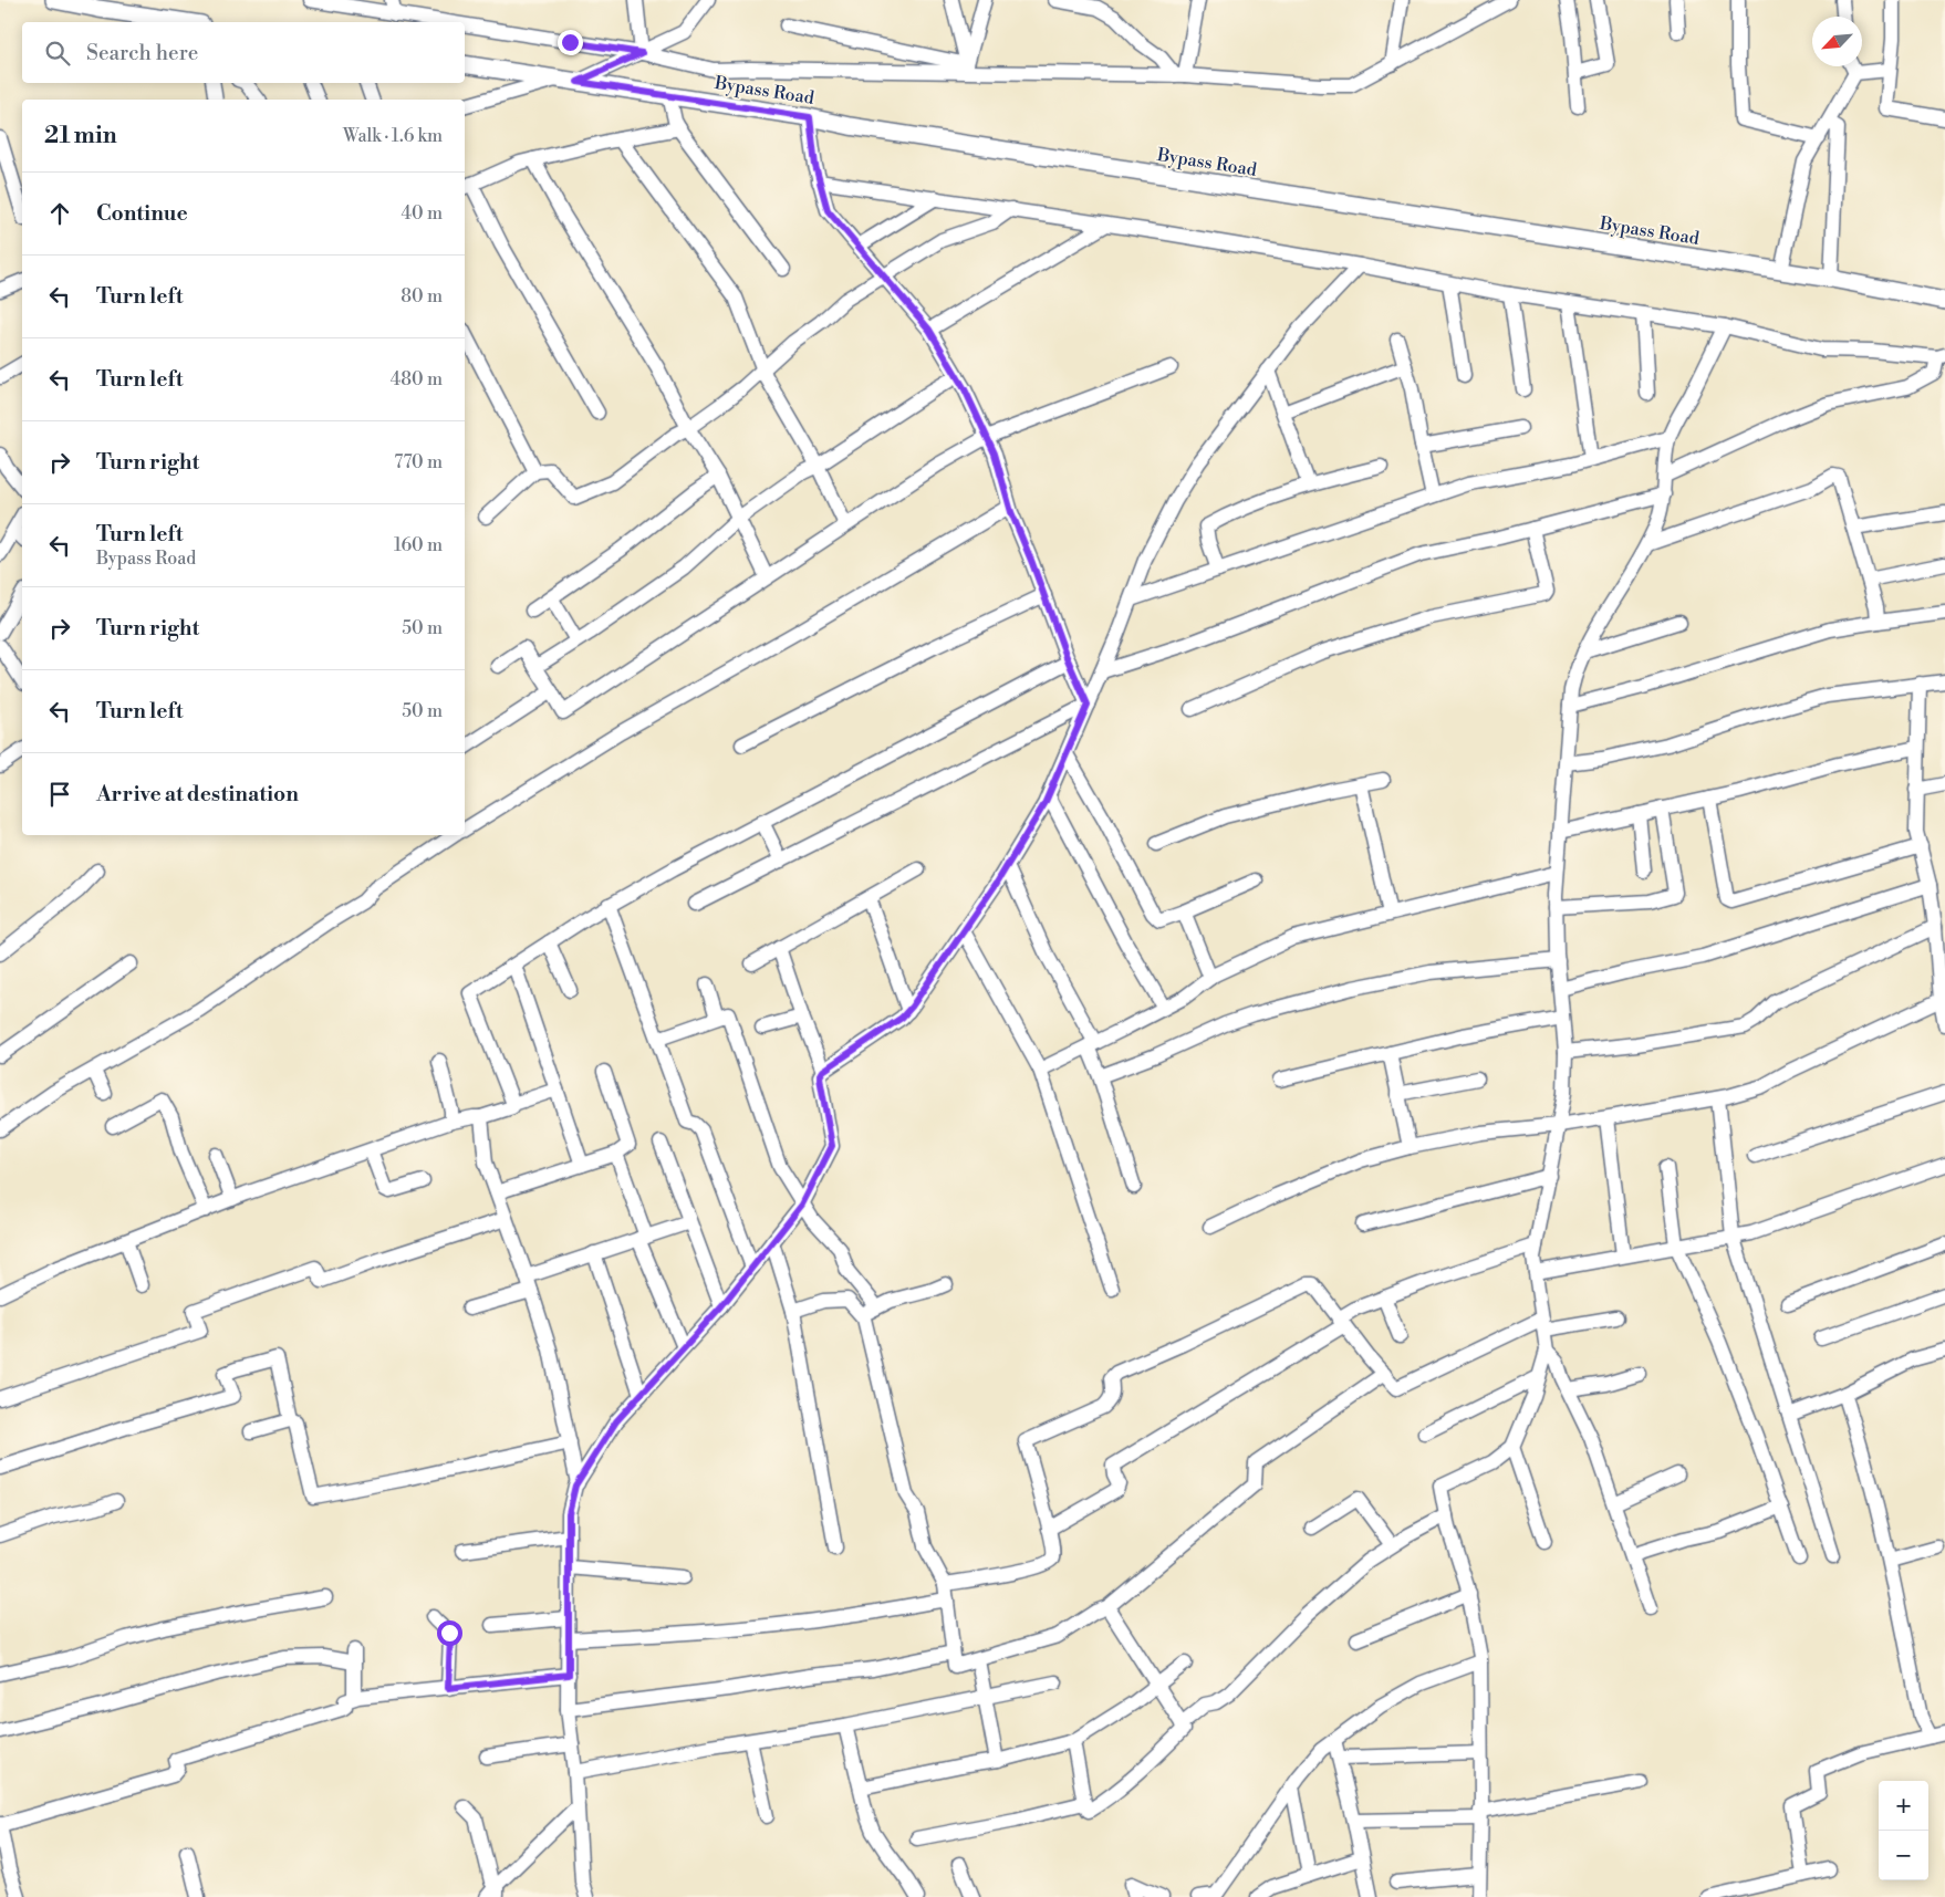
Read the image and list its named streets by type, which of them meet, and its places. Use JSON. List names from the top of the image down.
{
  "streets": {
    "main road": ["Bypass Road"]
  },
  "north": "bottom left",
  "page": {
    "search": "Search here",
    "heading": ["21 min", "Walk · 1.6 km"],
    "list": [
      ["Continue", "40 m"],
      ["Turn left", "80 m"],
      ["Turn left", "480 m"],
      ["Turn right", "770 m"],
      ["Turn left", "Bypass Road", "160 m"],
      ["Turn right", "50 m"],
      ["Turn left", "50 m"],
      "Arrive at destination"
    ],
    "map_buttons": ["+", "−"]
  }
}
